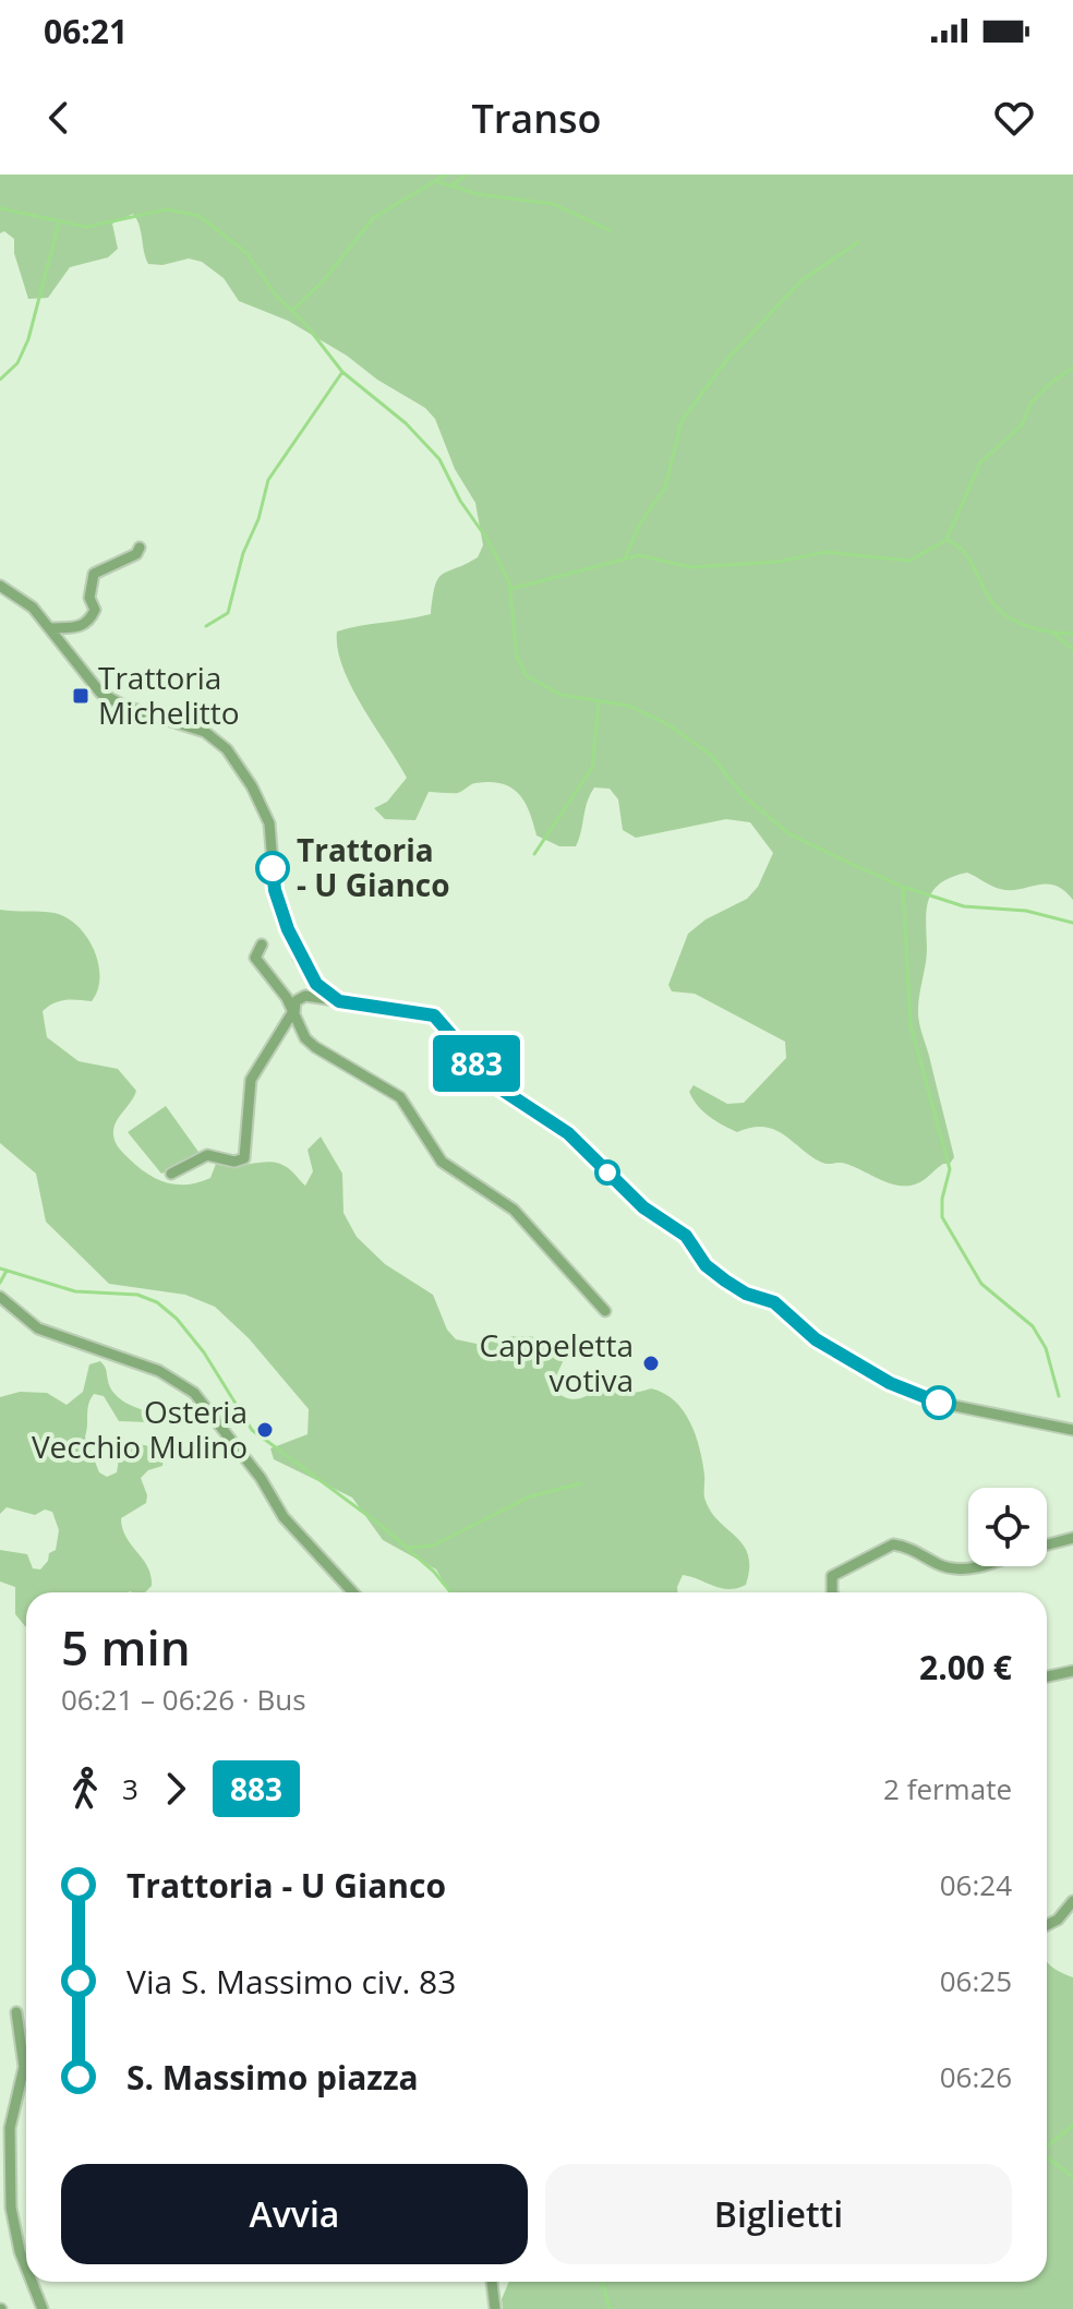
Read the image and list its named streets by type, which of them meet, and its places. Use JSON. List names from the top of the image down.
{
  "places": {
    "transit": ["Trattoria Michelitto"],
    "other": ["Trattoria - U Gianco", "Cappeletta votiva", "Osteria Vecchio Mulino"]
  },
  "lines": ["bus line 883"],
  "page": {
    "status": "06:21",
    "header": "Transo",
    "on_map": "883",
    "heading": ["5 min", "06:21 – 06:26 · Bus", "2.00 €"],
    "legs": ["3", "883", "2 fermate"],
    "list": [
      {
        "name": "Trattoria - U Gianco",
        "value": "06:24"
      },
      {
        "name": "Via S. Massimo civ. 83",
        "value": "06:25"
      },
      {
        "name": "S. Massimo piazza",
        "value": "06:26"
      }
    ],
    "buttons": ["Avvia", "Biglietti"]
  }
}
